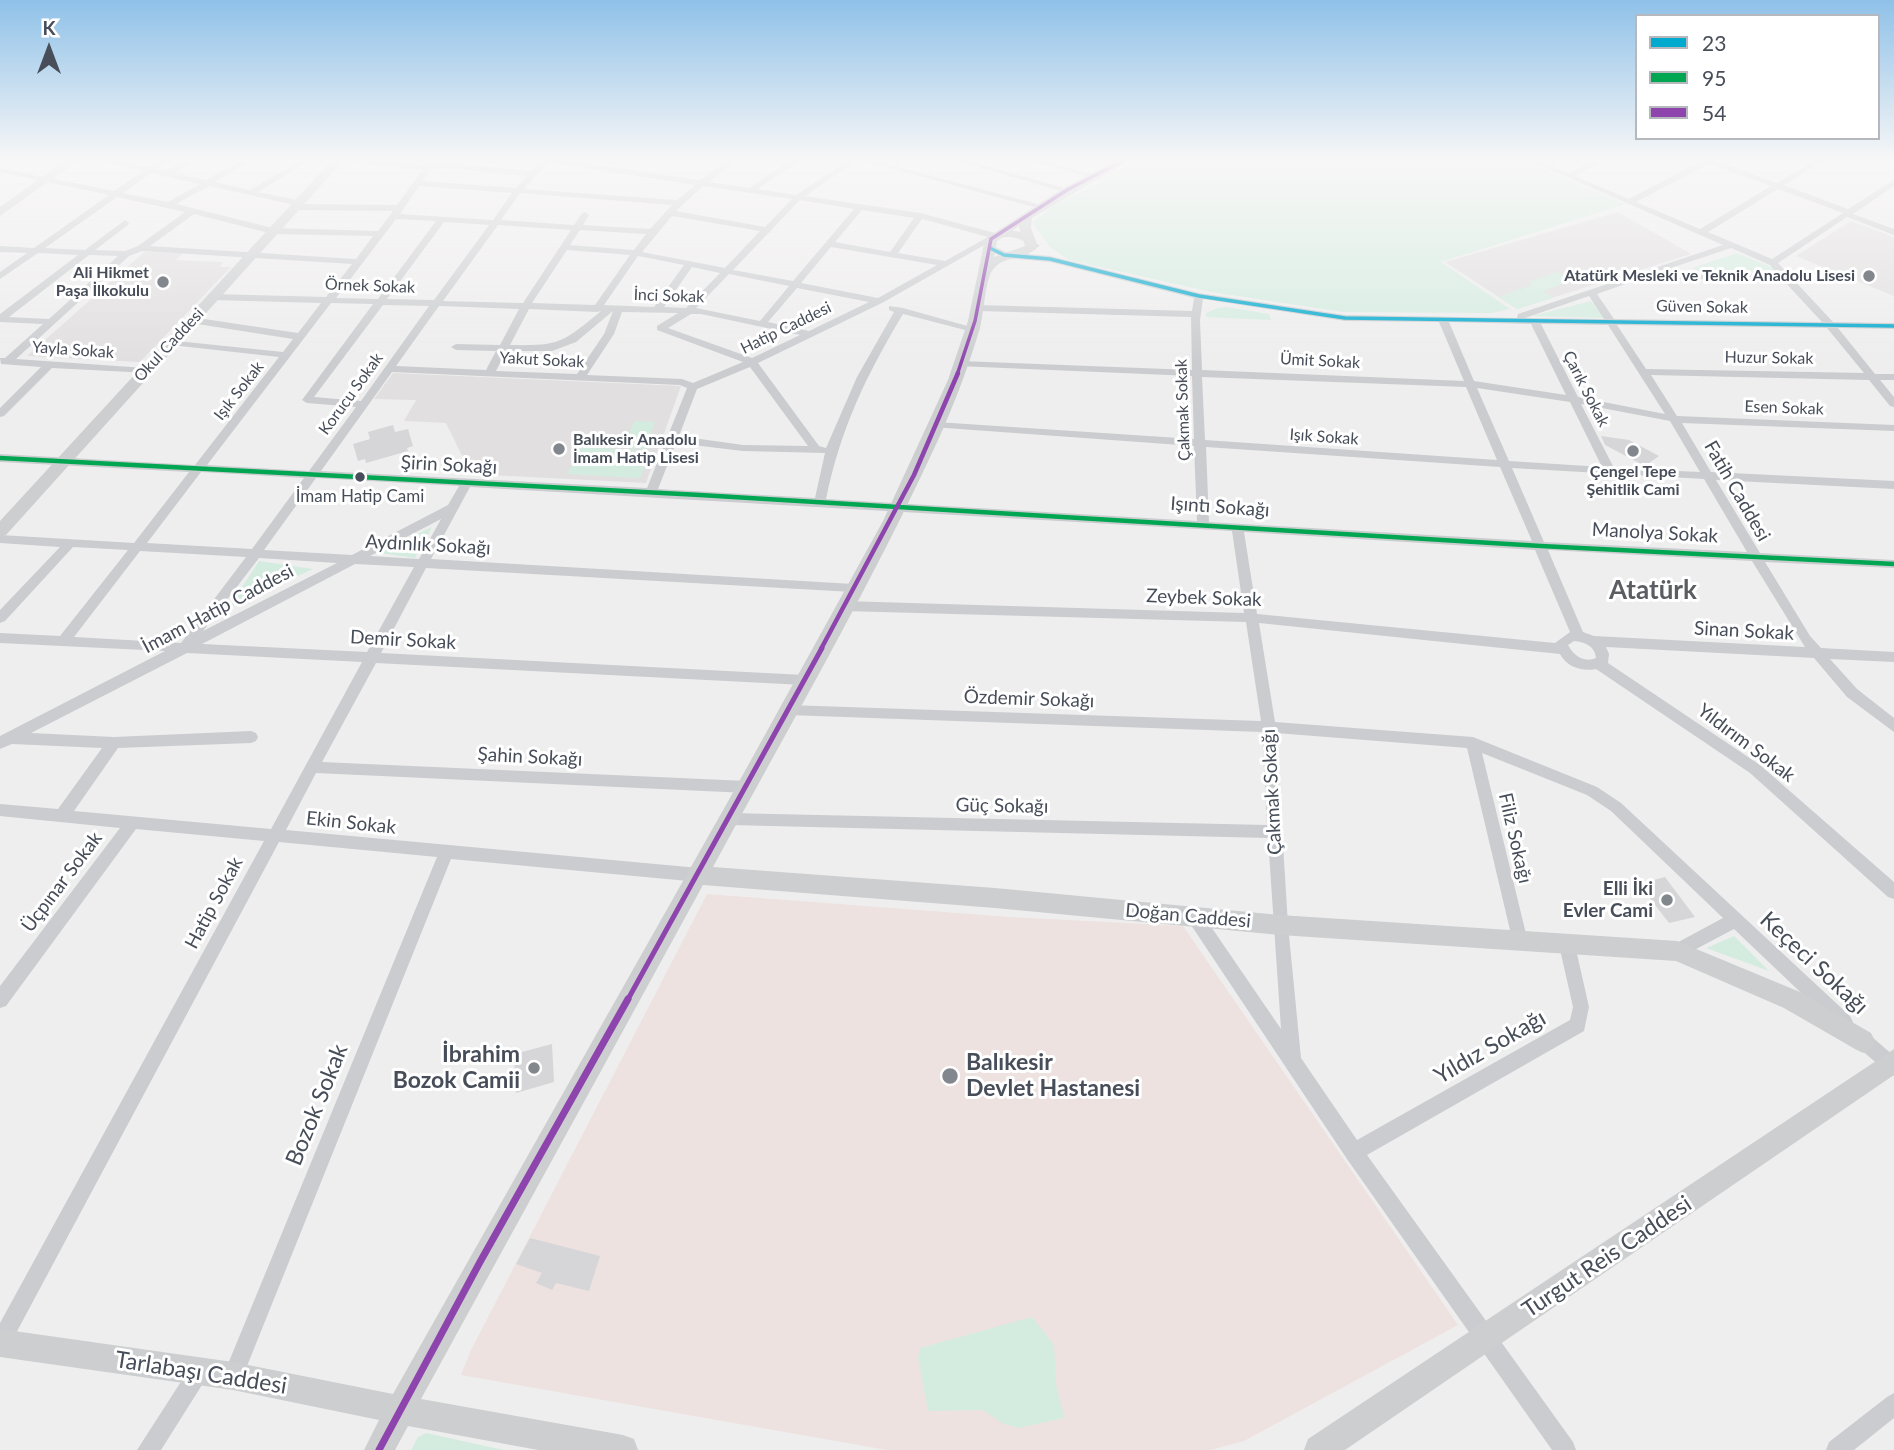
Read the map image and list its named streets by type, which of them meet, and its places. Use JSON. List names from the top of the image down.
{
  "streets": {
    "main road": [
      "Okul Caddesi",
      "Doğan Caddesi",
      "Turgut Reis Caddesi",
      "Tarlabaşı Caddesi"
    ],
    "street": [
      "Örnek Sokak",
      "İnci Sokak",
      "Güven Sokak",
      "Hatip Caddesi",
      "Yayla Sokak",
      "Huzur Sokak",
      "Yakut Sokak",
      "Ümit Sokak",
      "Çarık Sokak",
      "Işık Sokak",
      "Korucu Sokak",
      "Esen Sokak",
      "Çakmak Sokak",
      "Şirin Sokağı",
      "Fatih Caddesi",
      "Işıntı Sokağı",
      "Manolya Sokak",
      "Aydınlık Sokağı",
      "Zeybek Sokak",
      "İmam Hatip Caddesi",
      "Sinan Sokak",
      "Demir Sokak",
      "Özdemir Sokağı",
      "Yıldırım Sokak",
      "Şahin Sokağı",
      "Çakmak Sokağı",
      "Güç Sokağı",
      "Ekin Sokak",
      "Filiz Sokağı",
      "Üçpınar Sokak",
      "Hatip Sokak",
      "Keçeci Sokağı",
      "Yıldız Sokağı",
      "Bozok Sokak"
    ]
  },
  "crossings": [
    ["Örnek Sokak", "İnci Sokak"],
    ["Örnek Sokak", "Okul Caddesi"],
    ["Örnek Sokak", "Işık Sokak"],
    ["Örnek Sokak", "Korucu Sokak"],
    ["İnci Sokak", "Hatip Caddesi"],
    ["Güven Sokak", "Çarık Sokak"],
    ["Güven Sokak", "Fatih Caddesi"],
    ["Hatip Caddesi", "Yakut Sokak"],
    ["Okul Caddesi", "Yayla Sokak"],
    ["Okul Caddesi", "Şirin Sokağı"],
    ["Huzur Sokak", "Fatih Caddesi"],
    ["Yakut Sokak", "Korucu Sokak"],
    ["Ümit Sokak", "Çarık Sokak"],
    ["Ümit Sokak", "Esen Sokak"],
    ["Ümit Sokak", "Çakmak Sokak"],
    ["Ümit Sokak", "Fatih Caddesi"],
    ["Çarık Sokak", "Işık Sokak"],
    ["Işık Sokak", "Çakmak Sokak"],
    ["Işık Sokak", "Şirin Sokağı"],
    ["Işık Sokak", "Fatih Caddesi"],
    ["Işık Sokak", "Aydınlık Sokağı"],
    ["Işık Sokak", "Demir Sokak"],
    ["Korucu Sokak", "Şirin Sokağı"],
    ["Korucu Sokak", "Aydınlık Sokağı"],
    ["Korucu Sokak", "İmam Hatip Caddesi"],
    ["Korucu Sokak", "Demir Sokak"],
    ["Esen Sokak", "Fatih Caddesi"],
    ["Çakmak Sokak", "Işıntı Sokağı"],
    ["Şirin Sokağı", "Işıntı Sokağı"],
    ["Şirin Sokağı", "Hatip Sokak"],
    ["Fatih Caddesi", "Manolya Sokak"],
    ["Fatih Caddesi", "Sinan Sokak"],
    ["Işıntı Sokağı", "Manolya Sokak"],
    ["Işıntı Sokağı", "Çakmak Sokağı"],
    ["Aydınlık Sokağı", "İmam Hatip Caddesi"],
    ["Aydınlık Sokağı", "Hatip Sokak"],
    ["Zeybek Sokak", "Yıldırım Sokak"],
    ["Zeybek Sokak", "Çakmak Sokağı"],
    ["İmam Hatip Caddesi", "Demir Sokak"],
    ["İmam Hatip Caddesi", "Hatip Sokak"],
    ["Demir Sokak", "Hatip Sokak"],
    ["Özdemir Sokağı", "Çakmak Sokağı"],
    ["Özdemir Sokağı", "Filiz Sokağı"],
    ["Özdemir Sokağı", "Keçeci Sokağı"],
    ["Şahin Sokağı", "Hatip Sokak"],
    ["Çakmak Sokağı", "Güç Sokağı"],
    ["Çakmak Sokağı", "Doğan Caddesi"],
    ["Çakmak Sokağı", "Yıldız Sokağı"],
    ["Çakmak Sokağı", "Turgut Reis Caddesi"],
    ["Ekin Sokak", "Üçpınar Sokak"],
    ["Ekin Sokak", "Hatip Sokak"],
    ["Ekin Sokak", "Doğan Caddesi"],
    ["Ekin Sokak", "Bozok Sokak"],
    ["Filiz Sokağı", "Doğan Caddesi"],
    ["Filiz Sokağı", "Keçeci Sokağı"],
    ["Hatip Sokak", "Tarlabaşı Caddesi"],
    ["Doğan Caddesi", "Keçeci Sokağı"],
    ["Doğan Caddesi", "Yıldız Sokağı"],
    ["Keçeci Sokağı", "Turgut Reis Caddesi"],
    ["Bozok Sokak", "Tarlabaşı Caddesi"]
  ],
  "districts": ["Atatürk"],
  "places": [
    "Atatürk Mesleki ve Teknik Anadolu Lisesi",
    "Ali Hikmet Paşa İlkokulu",
    "Balıkesir Anadolu İmam Hatip Lisesi",
    "Çengel Tepe Şehitlik Cami",
    "İmam Hatip Cami",
    "Elli İki Evler Cami",
    "İbrahim Bozok Camii",
    "Balıkesir Devlet Hastanesi"
  ],
  "lines": ["transit line 54", "transit line 23", "transit line 95"],
  "legend": ["23", "95", "54"],
  "north": "top"
}
